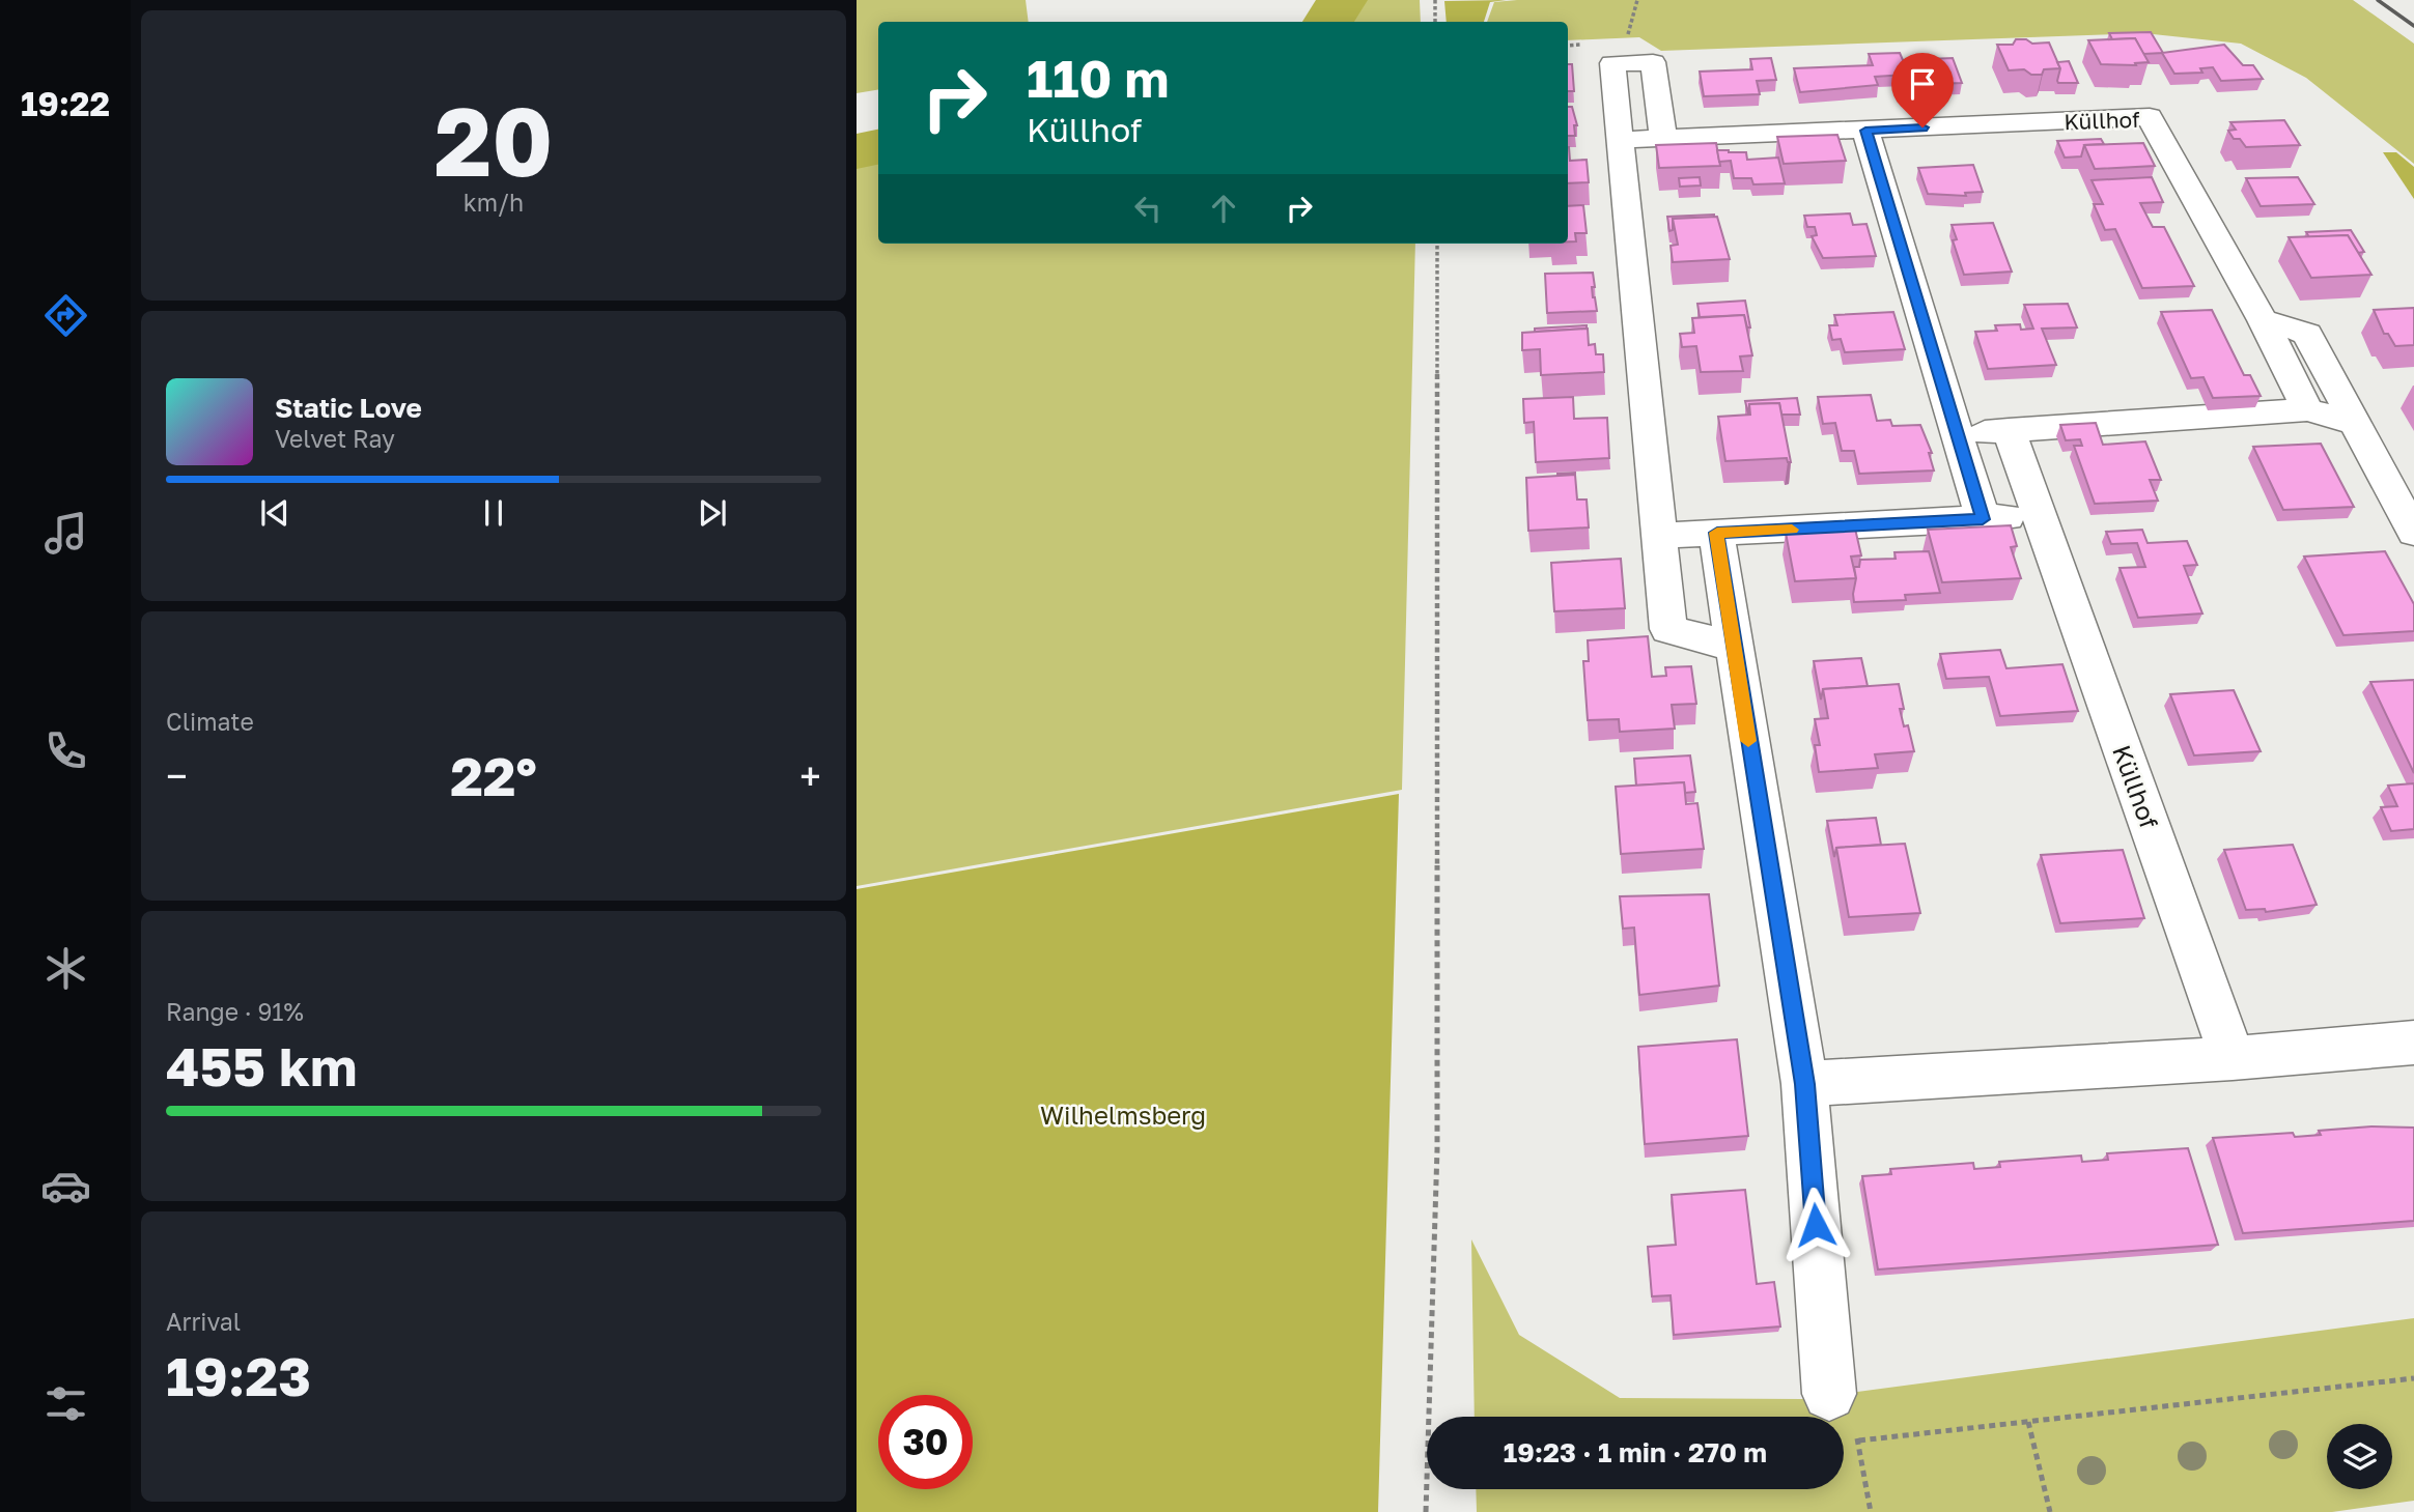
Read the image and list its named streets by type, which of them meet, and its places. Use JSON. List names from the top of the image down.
{
  "streets": {
    "street": ["Küllhof"]
  },
  "parks": ["Wilhelmsberg"],
  "page": {
    "tabs": "19:22",
    "tile": [
      ["20", "km/h"],
      "Climate",
      ["Range · 91%", "455 km"],
      ["Arrival", "19:23"]
    ],
    "turn": ["110 m", "Küllhof"],
    "song": ["Static Love", "Velvet Ray"],
    "heat": ["−", "22°", "+"],
    "limit": "30",
    "trip": "19:23 · 1 min · 270 m"
  }
}
